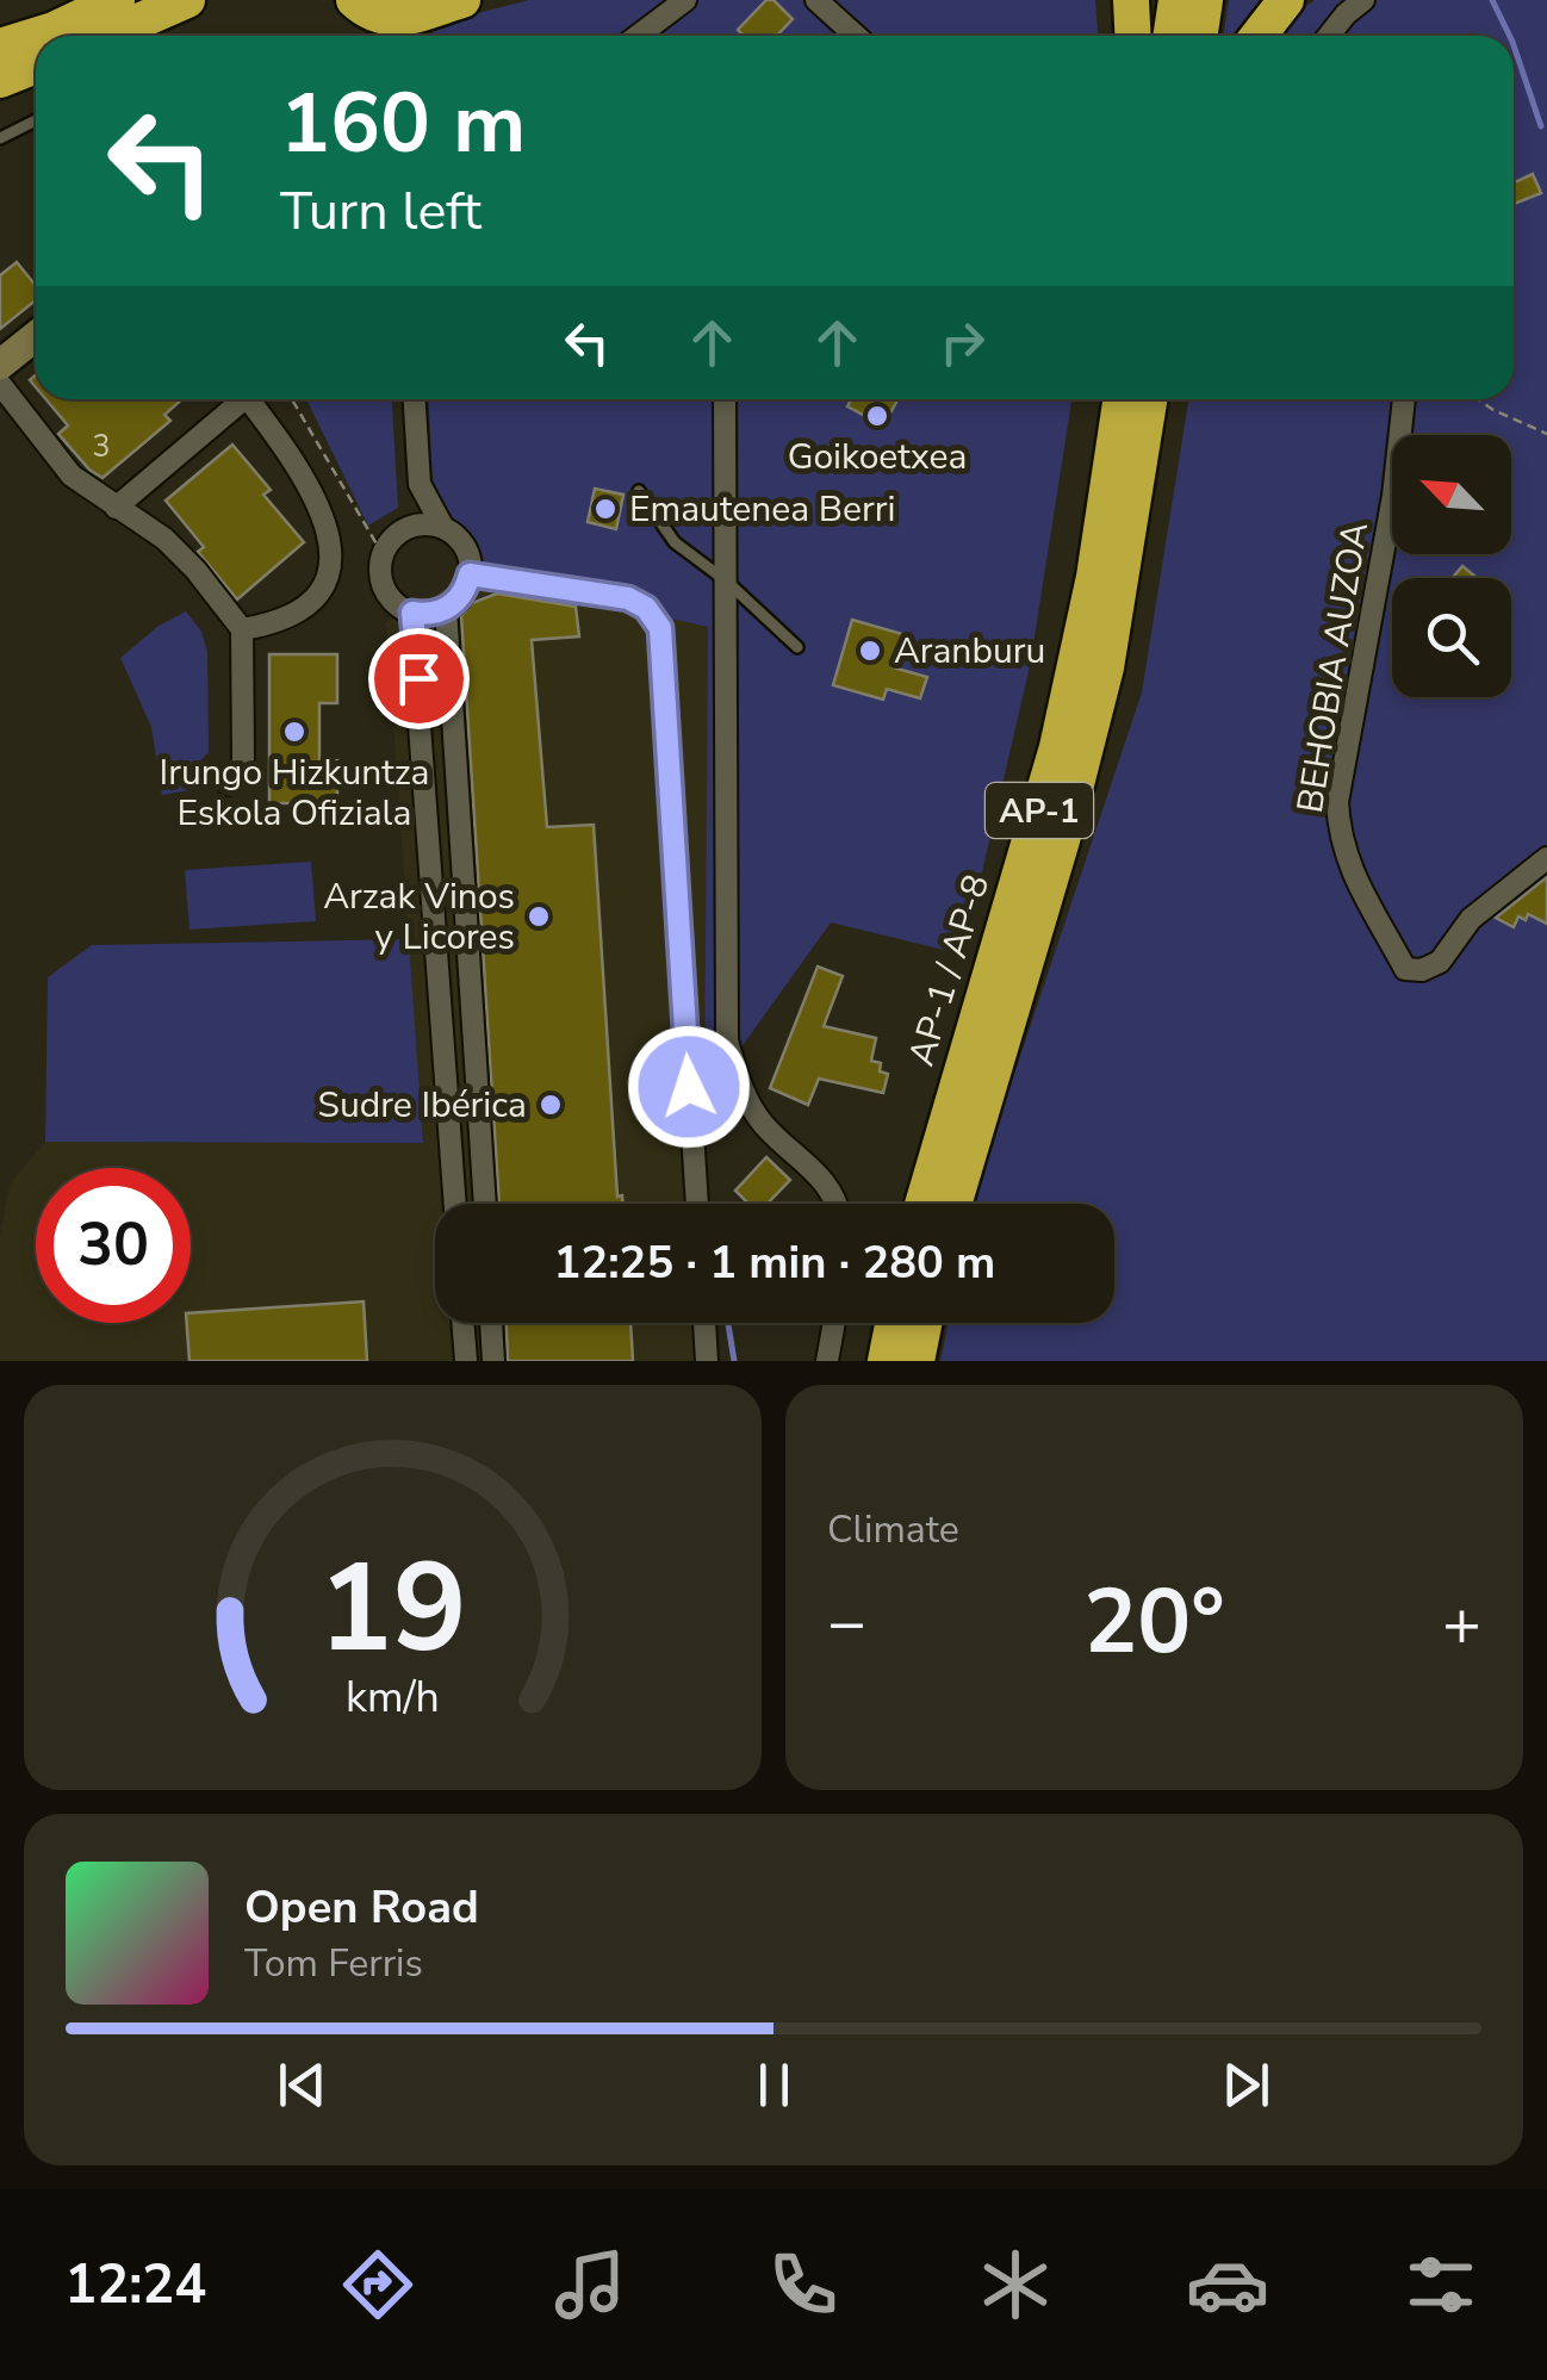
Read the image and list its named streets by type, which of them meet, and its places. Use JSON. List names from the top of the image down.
{
  "streets": {
    "highway": ["AP-1", "AP-1 / AP-8"],
    "street": ["BEHOBIA AUZOA"]
  },
  "places": [
    "Goikoetxea",
    "Emautenea Berri",
    "Aranburu",
    "Irungo Hizkuntza Eskola Ofiziala",
    "Arzak Vinos y Licores",
    "Sudre Ibérica"
  ],
  "house_numbers": ["3"],
  "north": "top left",
  "page": {
    "turn": ["160 m", "Turn left"],
    "limit": "30",
    "trip": "12:25 · 1 min · 280 m",
    "tile": "Climate",
    "heat": ["−", "20°", "+"],
    "song": ["Open Road", "Tom Ferris"],
    "tabs": "12:24",
    "gauge": ["19", "km/h"]
  }
}
